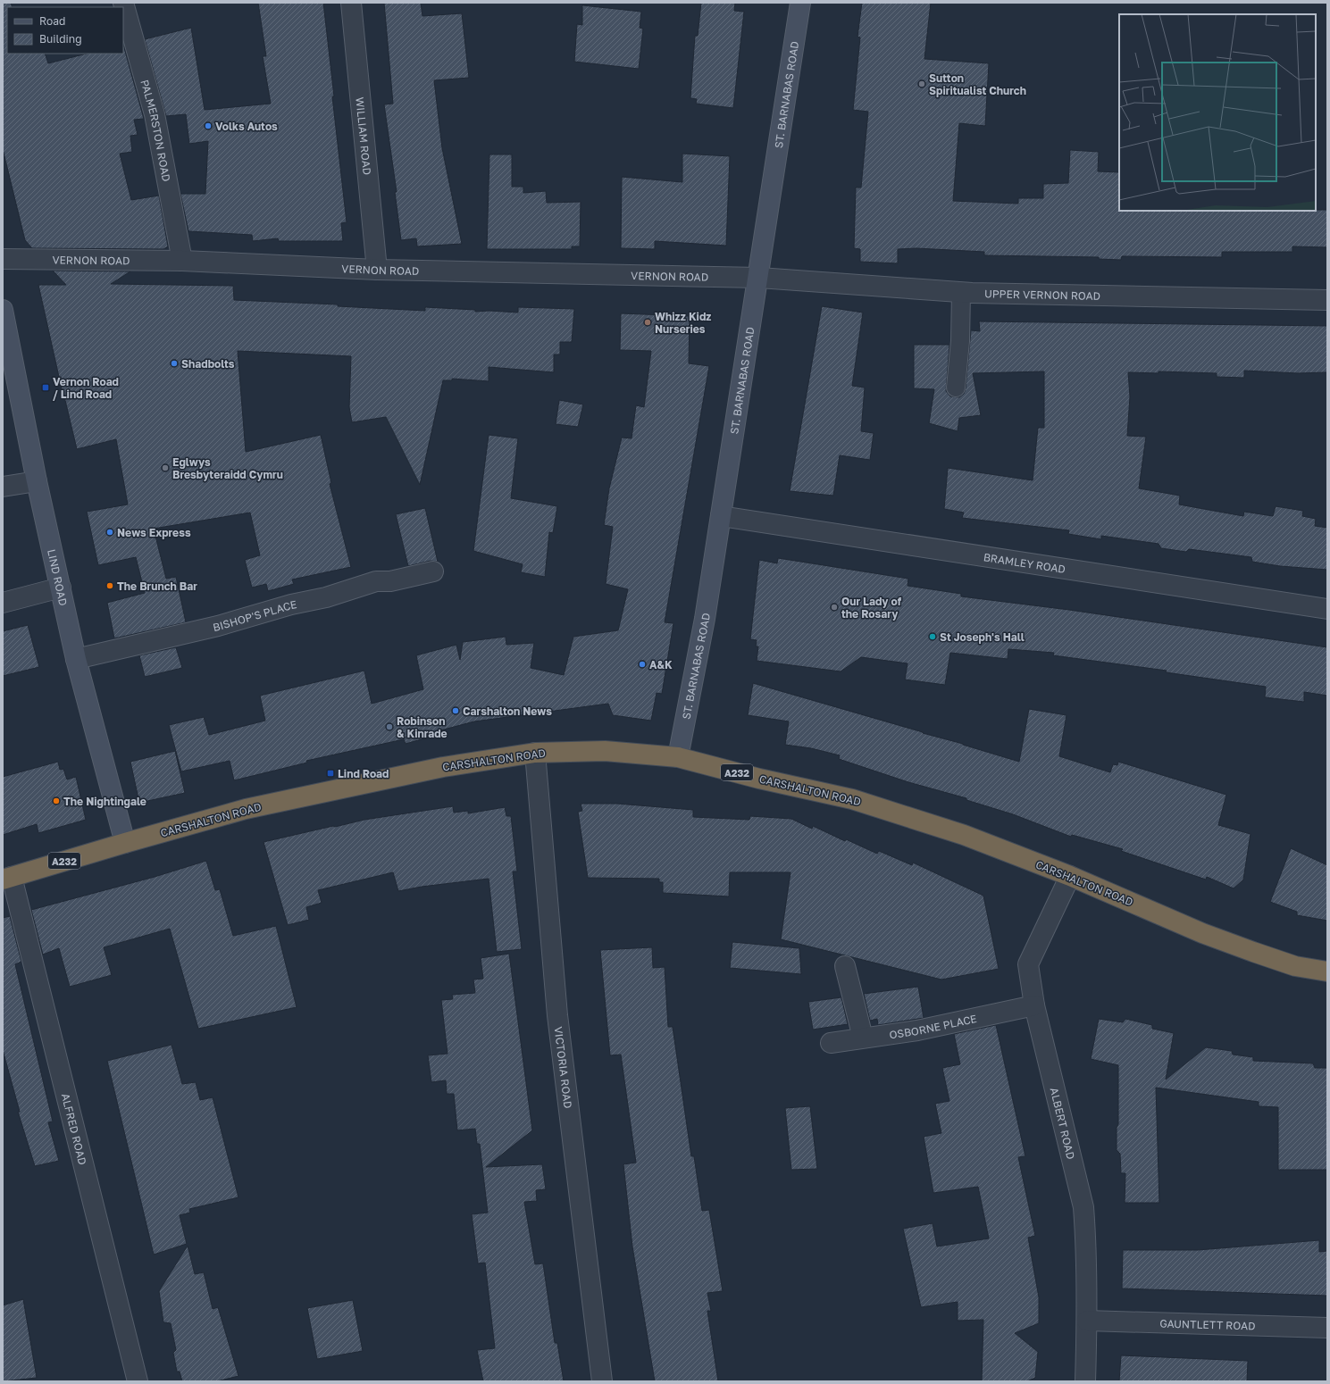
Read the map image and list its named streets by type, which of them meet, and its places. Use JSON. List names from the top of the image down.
{
  "streets": {
    "highway": ["CARSHALTON ROAD", "A232"],
    "street": [
      "ST. BARNABAS ROAD",
      "PALMERSTON ROAD",
      "WILLIAM ROAD",
      "VERNON ROAD",
      "UPPER VERNON ROAD",
      "BRAMLEY ROAD",
      "LIND ROAD",
      "BISHOP'S PLACE",
      "OSBORNE PLACE",
      "VICTORIA ROAD",
      "ALBERT ROAD",
      "ALFRED ROAD",
      "GAUNTLETT ROAD"
    ]
  },
  "crossings": [
    ["ST. BARNABAS ROAD", "VERNON ROAD"],
    ["ST. BARNABAS ROAD", "UPPER VERNON ROAD"],
    ["ST. BARNABAS ROAD", "BRAMLEY ROAD"],
    ["ST. BARNABAS ROAD", "CARSHALTON ROAD"],
    ["PALMERSTON ROAD", "VERNON ROAD"],
    ["WILLIAM ROAD", "VERNON ROAD"],
    ["VERNON ROAD", "UPPER VERNON ROAD"],
    ["LIND ROAD", "BISHOP'S PLACE"],
    ["LIND ROAD", "CARSHALTON ROAD"],
    ["CARSHALTON ROAD", "VICTORIA ROAD"],
    ["CARSHALTON ROAD", "ALBERT ROAD"],
    ["CARSHALTON ROAD", "ALFRED ROAD"],
    ["OSBORNE PLACE", "ALBERT ROAD"],
    ["ALBERT ROAD", "GAUNTLETT ROAD"]
  ],
  "places": {
    "other": [
      "Sutton Spiritualist Church",
      "Volks Autos",
      "Whizz Kidz Nurseries",
      "Shadbolts",
      "Eglwys Bresbyteraidd Cymru",
      "News Express",
      "The Brunch Bar",
      "Our Lady of the Rosary",
      "St Joseph's Hall",
      "A&K",
      "Carshalton News",
      "Robinson & Kinrade",
      "The Nightingale"
    ],
    "transit": ["Vernon Road / Lind Road", "Lind Road"]
  },
  "legend": ["Road", "Building"]
}
